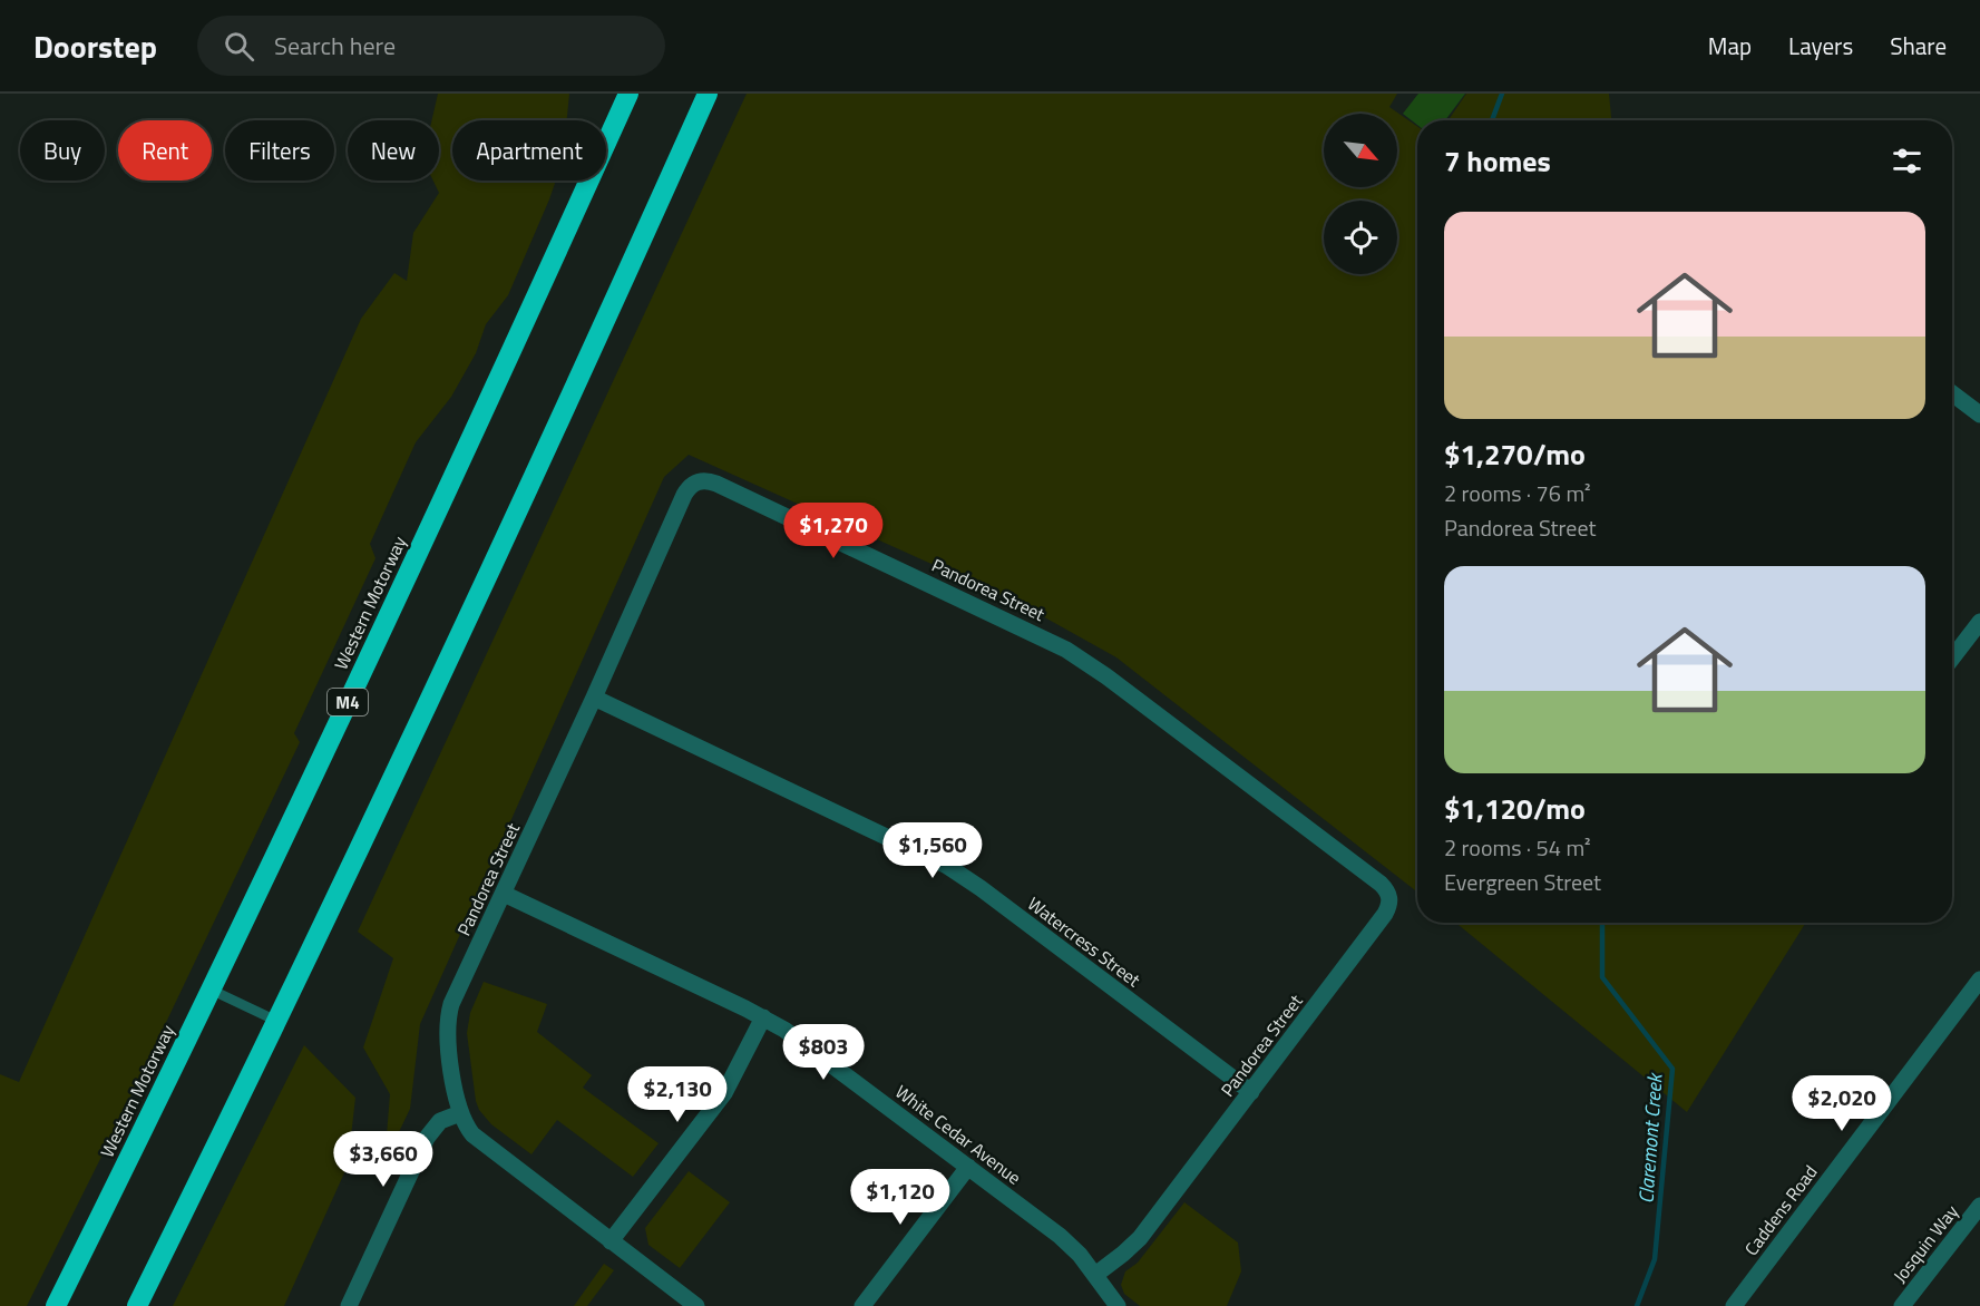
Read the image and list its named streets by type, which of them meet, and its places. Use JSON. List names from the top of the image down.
{
  "streets": {
    "highway": ["Western Motorway", "M4"],
    "street": [
      "Pandorea Street",
      "Watercress Street",
      "White Cedar Avenue",
      "Caddens Road",
      "Josquin Way"
    ]
  },
  "crossings": [
    ["Pandorea Street", "Watercress Street"],
    ["Pandorea Street", "White Cedar Avenue"]
  ],
  "water": ["Claremont Creek"],
  "north": "bottom right",
  "page": {
    "header": "Doorstep",
    "search": "Search here",
    "nav": ["Map", "Layers", "Share"],
    "chip": [
      "Buy",
      "Rent",
      "Filters",
      "New",
      "Apartment"
    ],
    "heading": "7 homes",
    "list": [
      {
        "name": "$1,270/mo",
        "note": "2 rooms · 76 m² · Pandorea Street"
      },
      {
        "name": "$1,120/mo",
        "note": "2 rooms · 54 m² · Evergreen Street"
      }
    ],
    "price": [
      "$1,270",
      "$1,560",
      "$803",
      "$2,130",
      "$2,020",
      "$3,660",
      "$1,120"
    ]
  }
}
